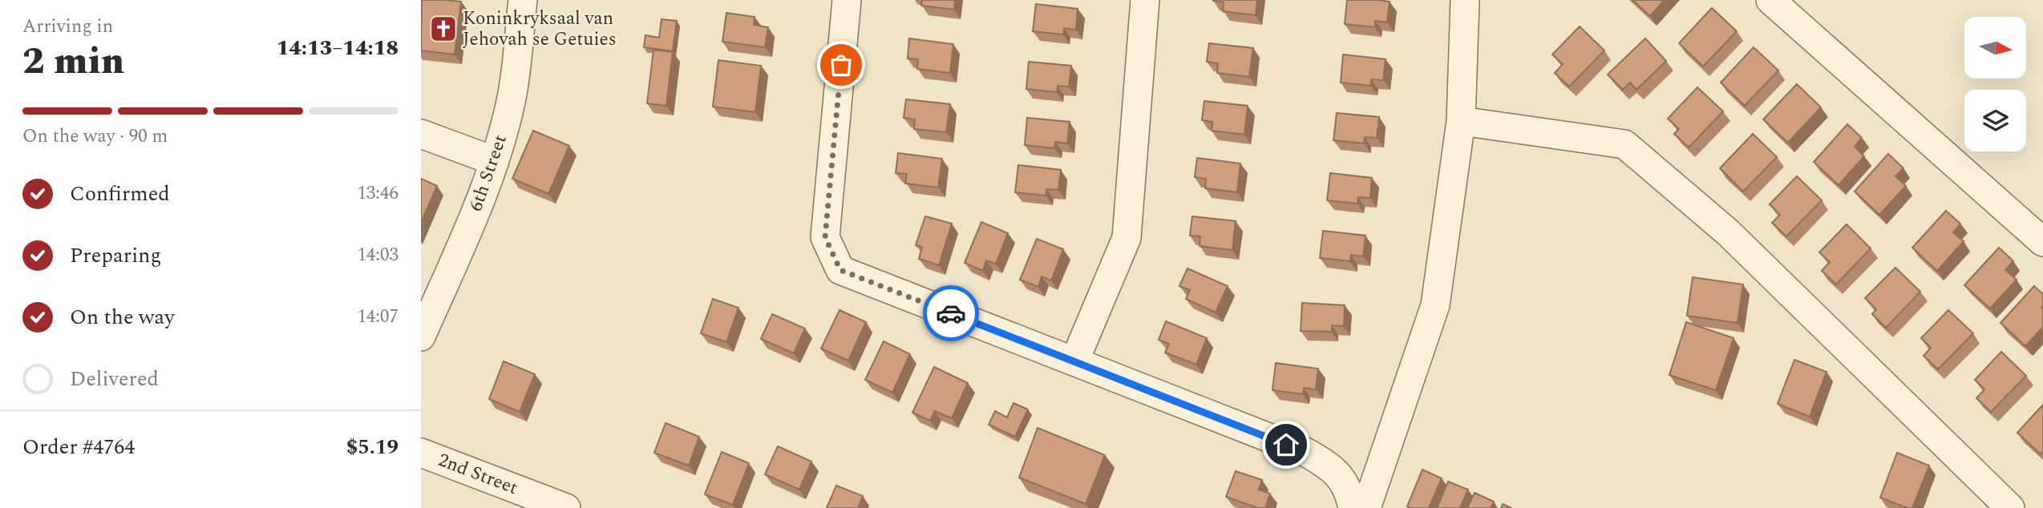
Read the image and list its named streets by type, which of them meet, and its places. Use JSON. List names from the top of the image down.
{
  "streets": {
    "street": ["6th Street", "2nd Street"]
  },
  "places": {
    "church": ["Koninkryksaal van Jehovah se Getuies"]
  },
  "north": "right",
  "page": {
    "heading": ["2 min", "Arriving in", "14:13–14:18"],
    "panel": ["Order #4764", "$5.19"],
    "bar": "On the way · 90 m",
    "list": [
      ["Confirmed", "13:46"],
      ["Preparing", "14:03"],
      ["On the way", "14:07"],
      "Delivered"
    ]
  }
}
